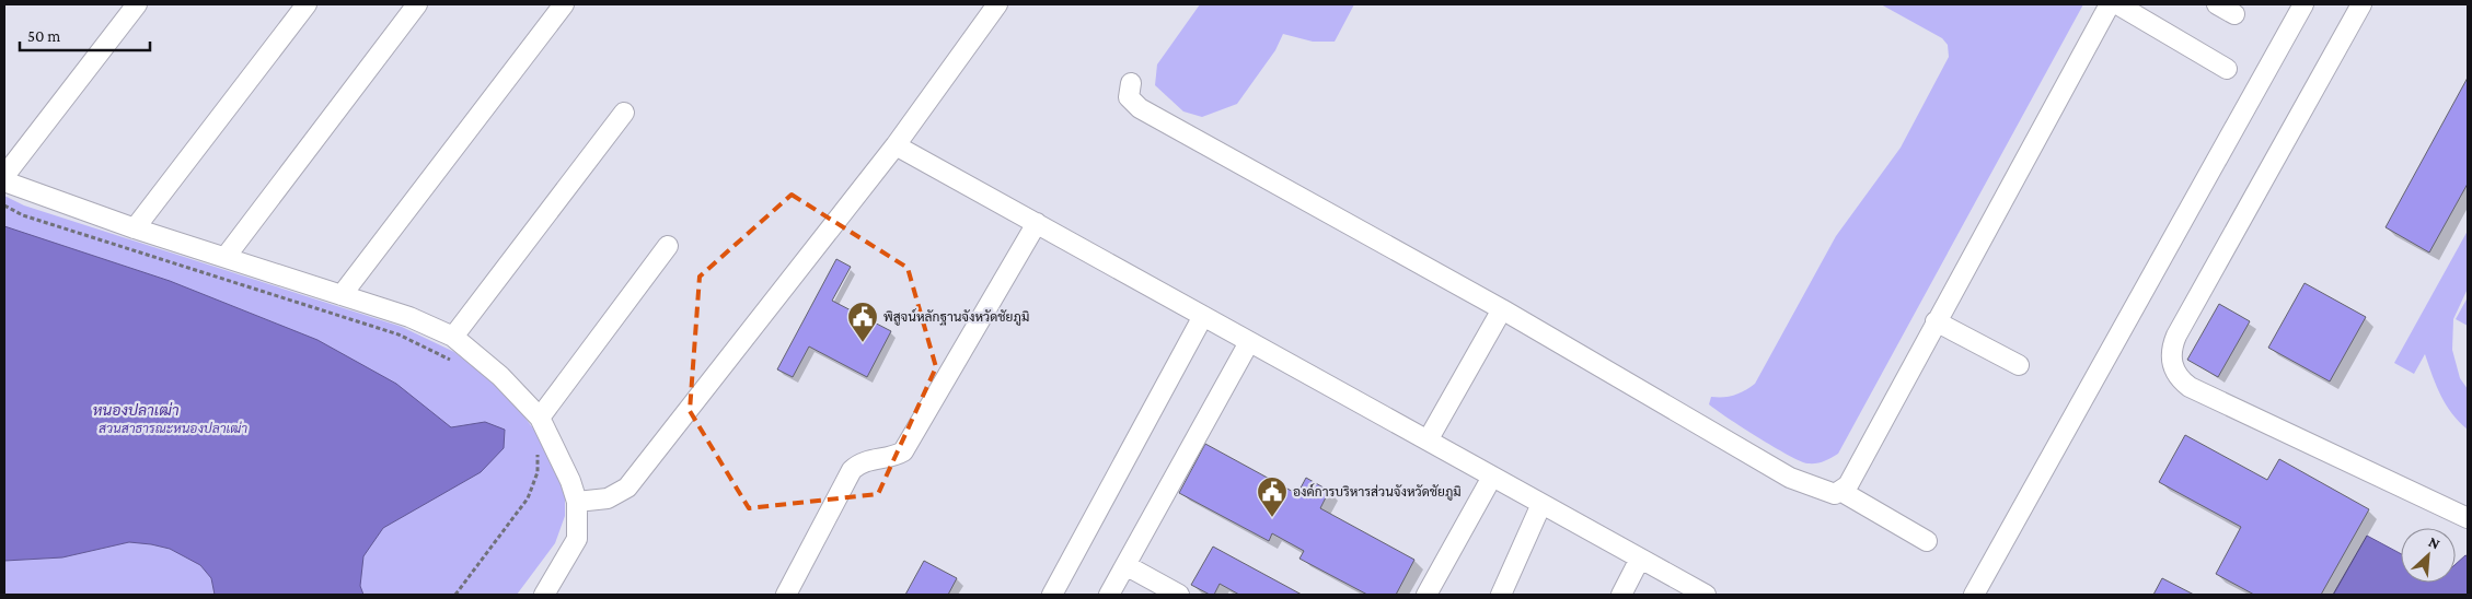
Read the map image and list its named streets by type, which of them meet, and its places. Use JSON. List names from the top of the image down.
{
  "water": ["หนองปลาเฒ่า"],
  "parks": ["สวนสาธารณะหนองปลาเฒ่า"],
  "places": {
    "public building": ["พิสูจน์หลักฐานจังหวัดชัยภูมิ", "องค์การบริหารส่วนจังหวัดชัยภูมิ"]
  },
  "scale_bar": "50 m",
  "north": "top right"
}
